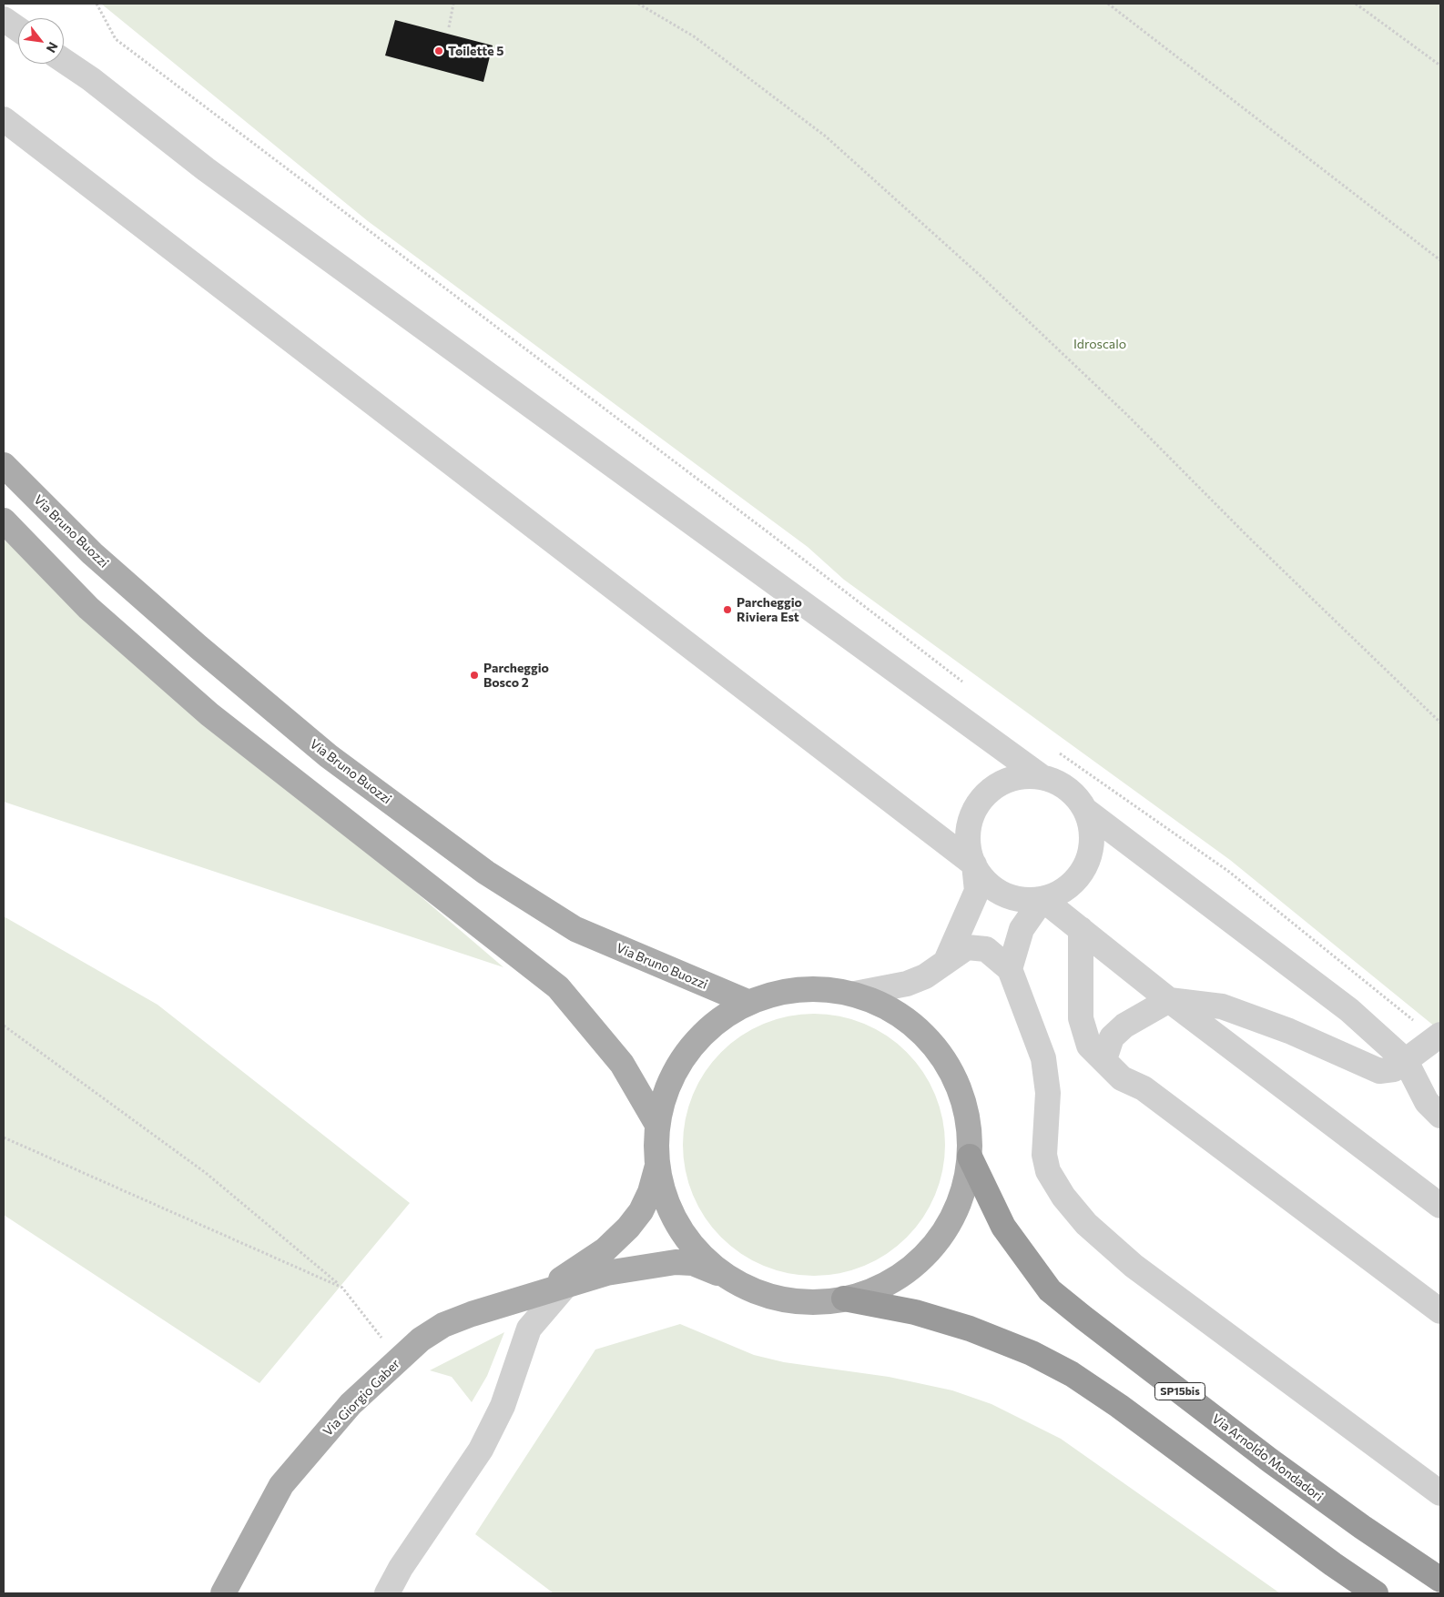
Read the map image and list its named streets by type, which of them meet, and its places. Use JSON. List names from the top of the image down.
{
  "streets": {
    "highway": ["SP15bis", "Via Arnoldo Mondadori"],
    "main road": ["Via Bruno Buozzi", "Via Giorgio Gaber"]
  },
  "crossings": [
    ["Via Bruno Buozzi", "SP15bis"],
    ["SP15bis", "Via Giorgio Gaber"],
    ["SP15bis", "Via Arnoldo Mondadori"]
  ],
  "parks": ["Idroscalo"],
  "places": ["Toilette 5", "Parcheggio Riviera Est", "Parcheggio Bosco 2"],
  "north": "bottom right"
}
